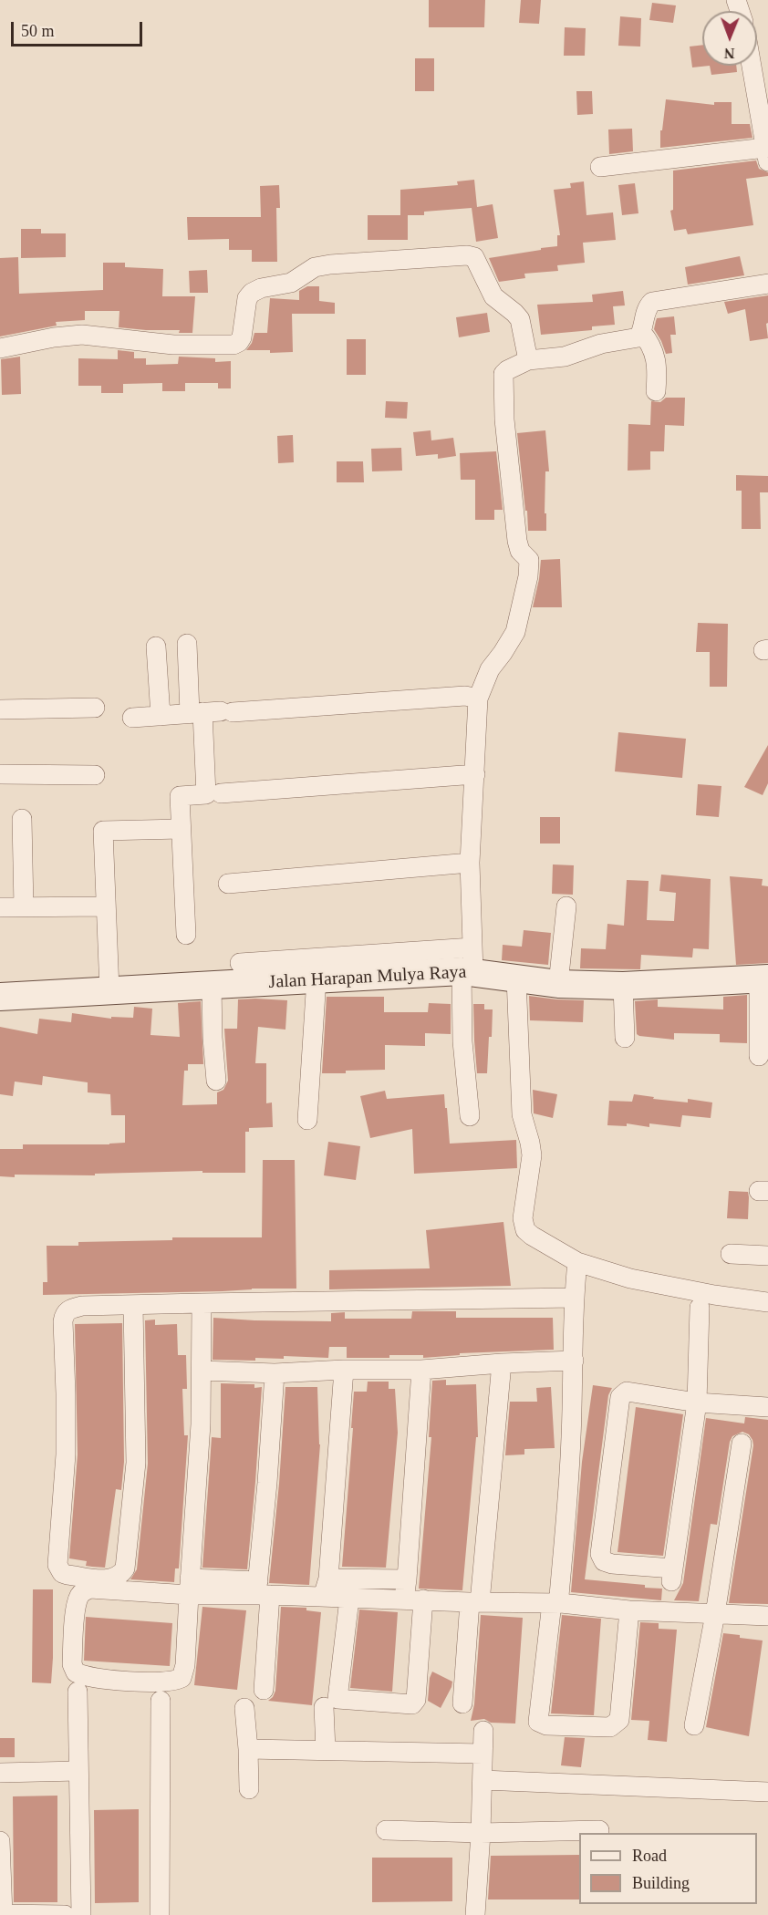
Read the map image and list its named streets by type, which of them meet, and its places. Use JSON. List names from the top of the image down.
{
  "streets": {
    "street": ["Jalan Harapan Mulya Raya"]
  },
  "legend": ["Road", "Building"],
  "scale_bar": "50 m",
  "north": "bottom"
}
